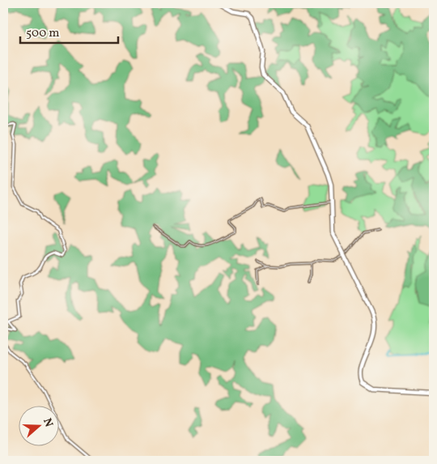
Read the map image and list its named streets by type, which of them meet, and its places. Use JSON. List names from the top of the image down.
{
  "scale_bar": "500 m",
  "north": "right"
}
